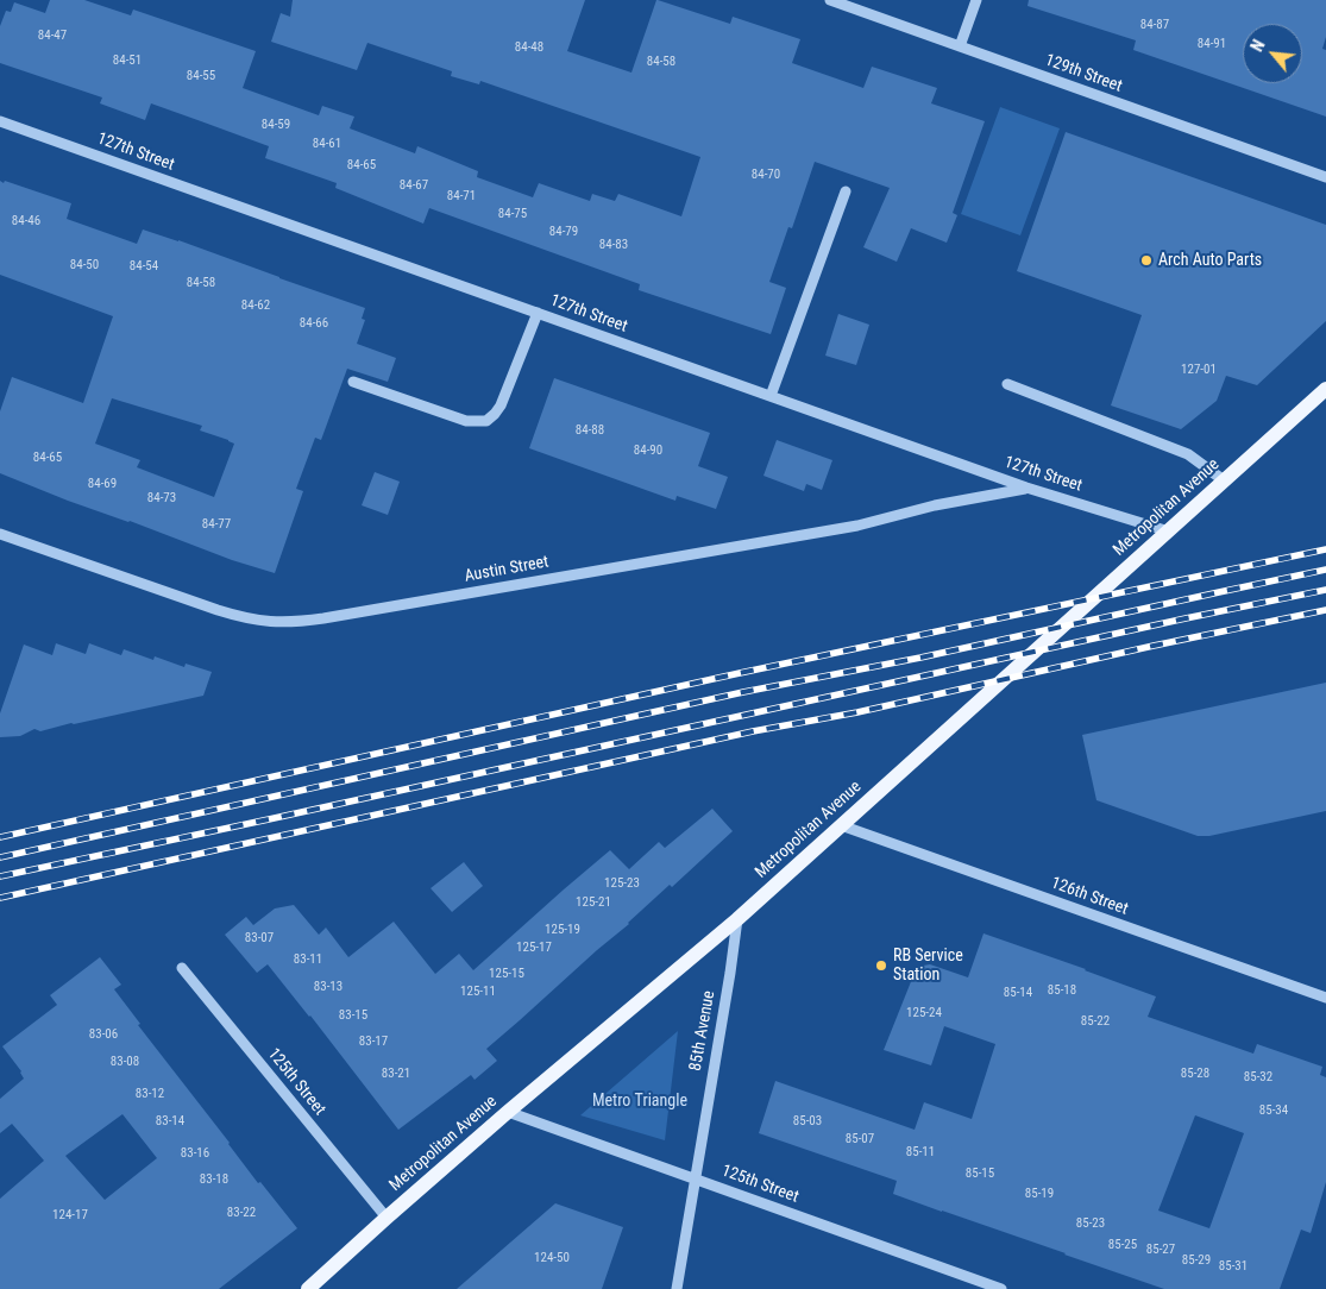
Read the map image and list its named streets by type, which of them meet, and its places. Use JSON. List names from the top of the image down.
{
  "streets": {
    "main road": ["Metropolitan Avenue"],
    "street": [
      "129th Street",
      "127th Street",
      "Austin Street",
      "126th Street",
      "85th Avenue",
      "125th Street"
    ]
  },
  "crossings": [
    ["127th Street", "Metropolitan Avenue"],
    ["127th Street", "Austin Street"],
    ["Metropolitan Avenue", "126th Street"],
    ["Metropolitan Avenue", "85th Avenue"],
    ["Metropolitan Avenue", "125th Street"],
    ["85th Avenue", "125th Street"]
  ],
  "parks": ["Metro Triangle"],
  "places": ["Arch Auto Parts", "RB Service Station"],
  "house_numbers": [
    "84-87",
    "84-47",
    "84-91",
    "84-48",
    "84-51",
    "84-58",
    "84-55",
    "84-59",
    "84-61",
    "84-65",
    "84-70",
    "84-67",
    "84-71",
    "84-75",
    "84-46",
    "84-79",
    "84-83",
    "84-50",
    "84-54",
    "84-58",
    "84-62",
    "84-66",
    "127-01",
    "84-88",
    "84-90",
    "84-65",
    "84-69",
    "84-73",
    "84-77",
    "125-23",
    "125-21",
    "125-19",
    "83-07",
    "125-17",
    "83-11",
    "125-15",
    "83-13",
    "85-18",
    "125-11",
    "85-14",
    "125-24",
    "83-15",
    "85-22",
    "83-06",
    "83-17",
    "83-08",
    "83-21",
    "85-28",
    "85-32",
    "83-12",
    "85-34",
    "83-14",
    "85-03",
    "85-07",
    "85-11",
    "83-16",
    "85-15",
    "83-18",
    "85-19",
    "83-22",
    "124-17",
    "85-23",
    "85-25",
    "85-27",
    "124-50",
    "85-29",
    "85-31"
  ],
  "north": "top left"
}
